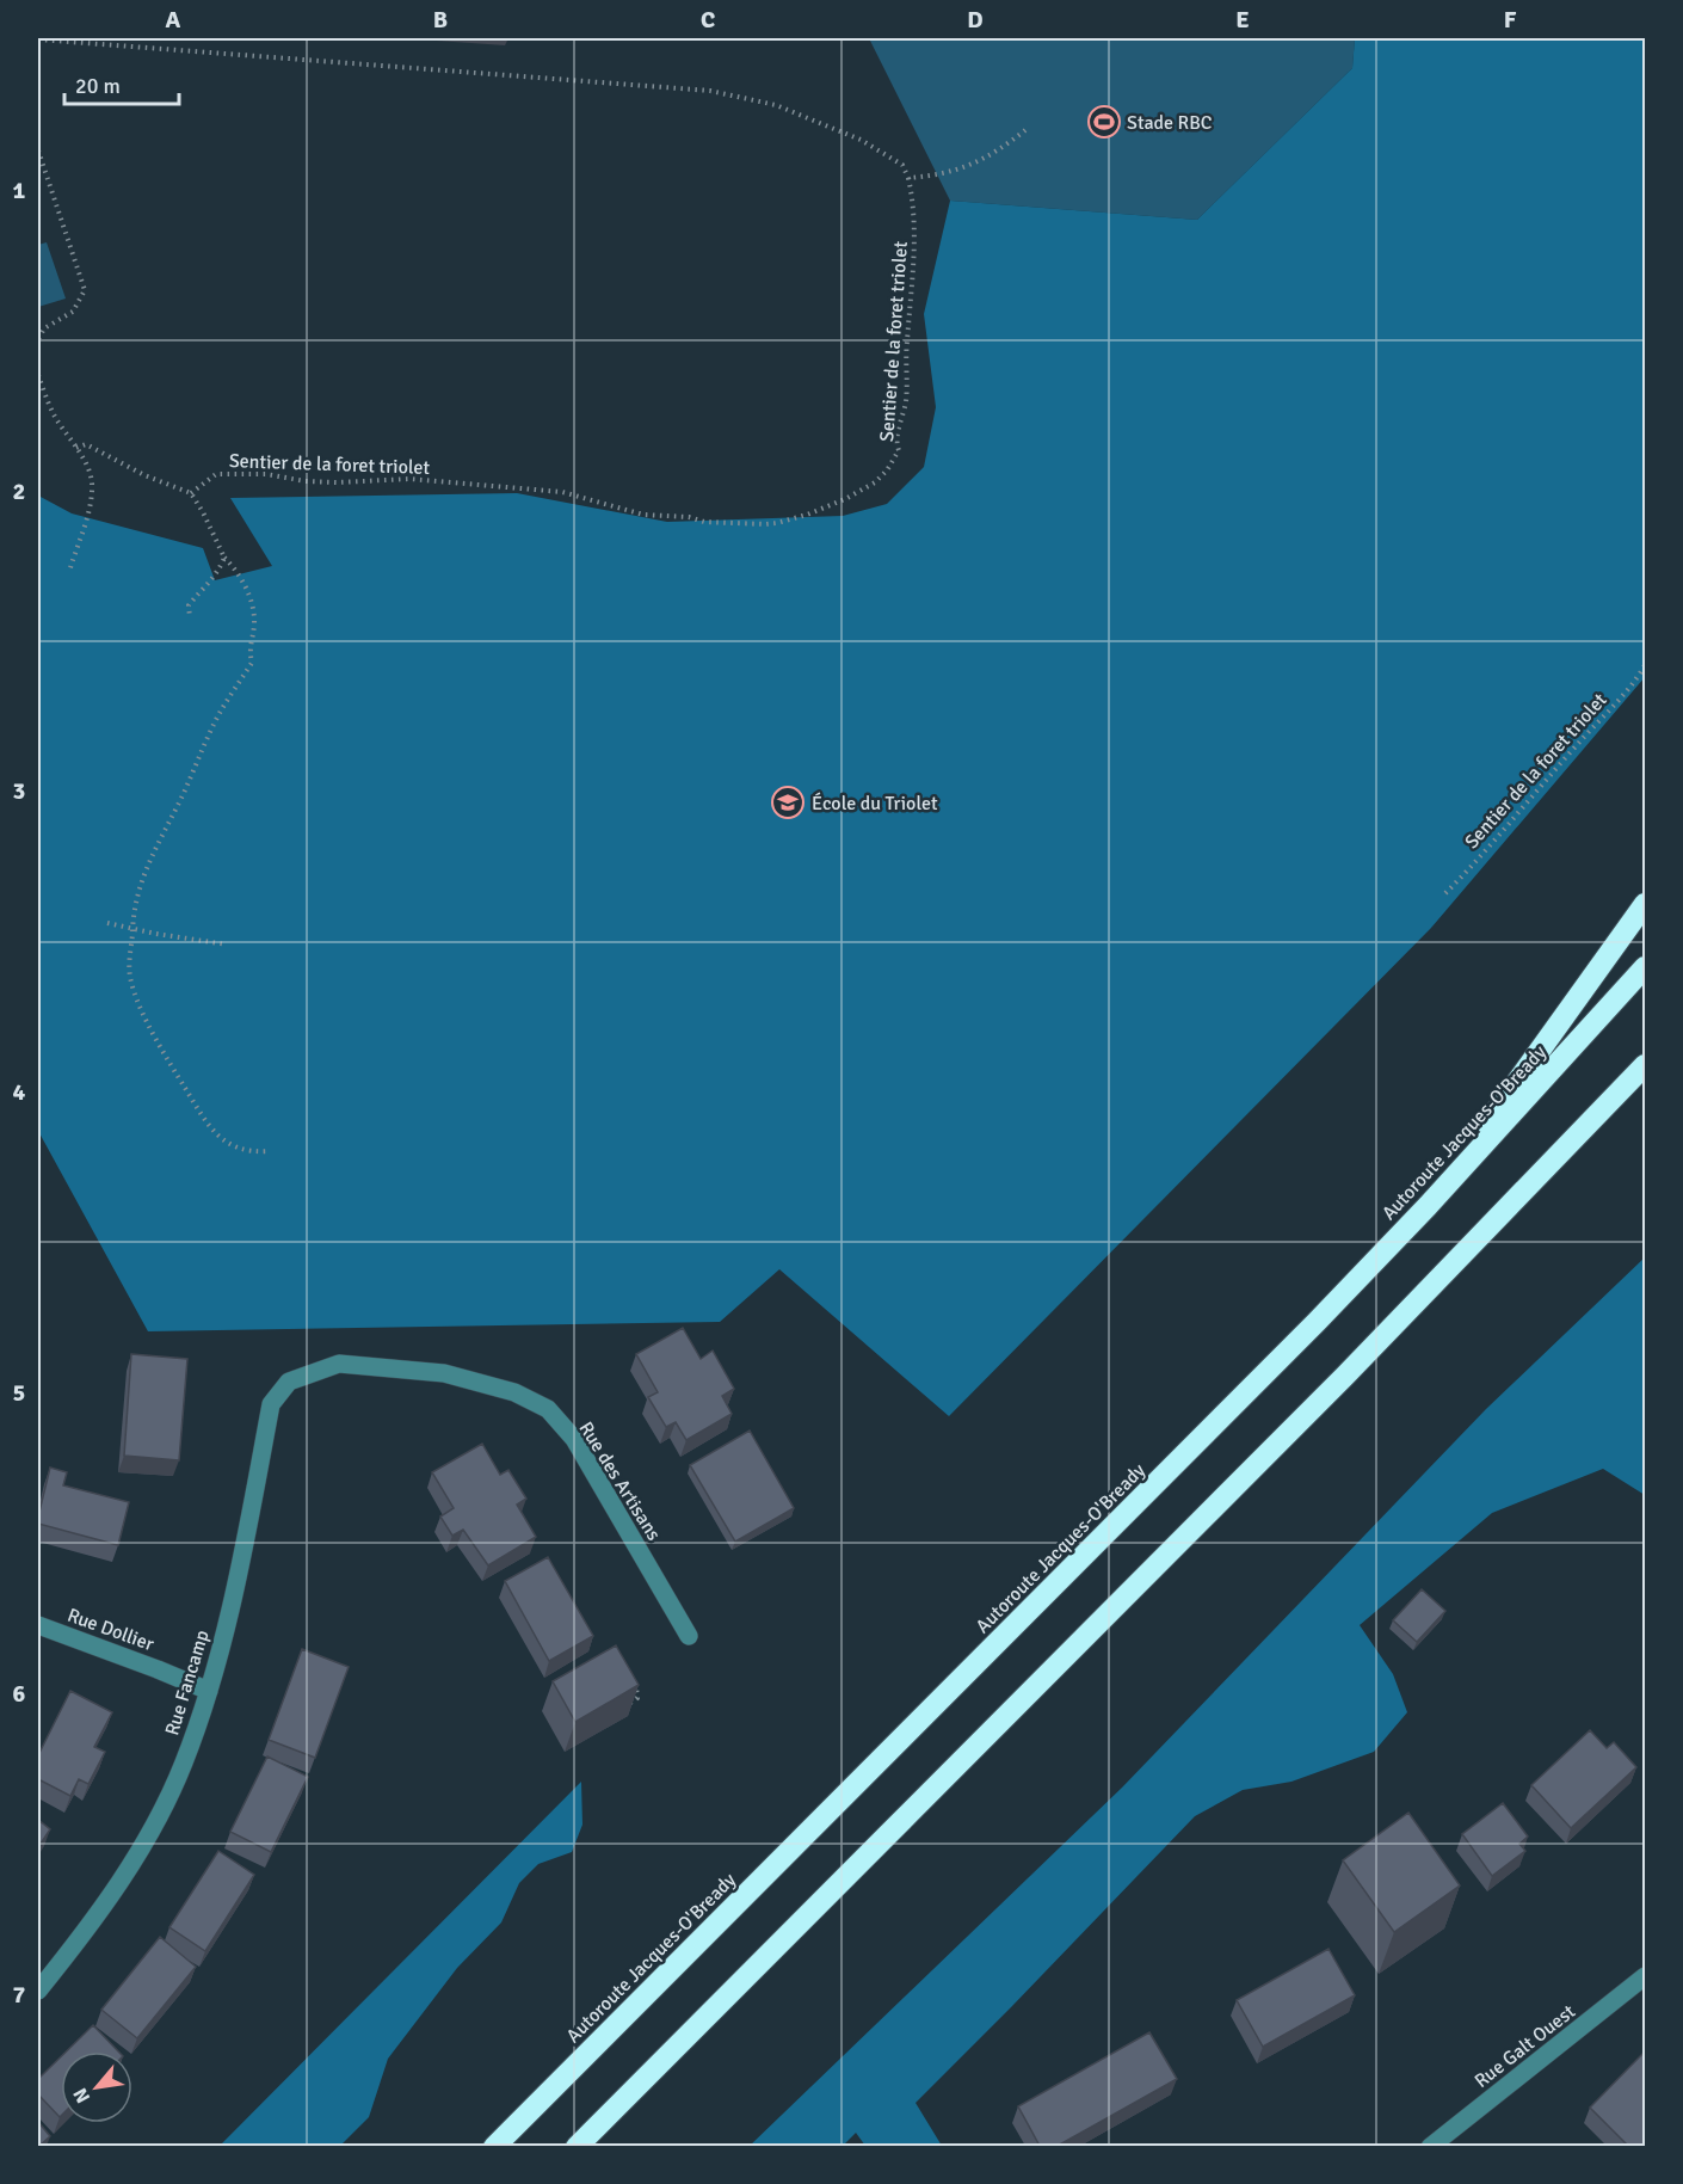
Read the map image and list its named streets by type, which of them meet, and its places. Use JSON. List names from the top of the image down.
{
  "streets": {
    "highway": ["Autoroute Jacques-O'Bready"],
    "street": [
      "Rue des Artisans",
      "Rue Dollier",
      "Rue Fancamp",
      "Rue Galt Ouest"
    ],
    "path": ["Sentier de la foret triolet"]
  },
  "crossings": [
    ["Rue des Artisans", "Rue Fancamp"],
    ["Rue Dollier", "Rue Fancamp"]
  ],
  "places": {
    "sports": ["Stade RBC"],
    "school or university": ["École du Triolet"]
  },
  "scale_bar": "20 m",
  "north": "bottom left",
  "grid": {
    "columns": [
      "A",
      "B",
      "C",
      "D",
      "E",
      "F"
    ],
    "rows": [
      "1",
      "2",
      "3",
      "4",
      "5",
      "6",
      "7"
    ]
  }
}
